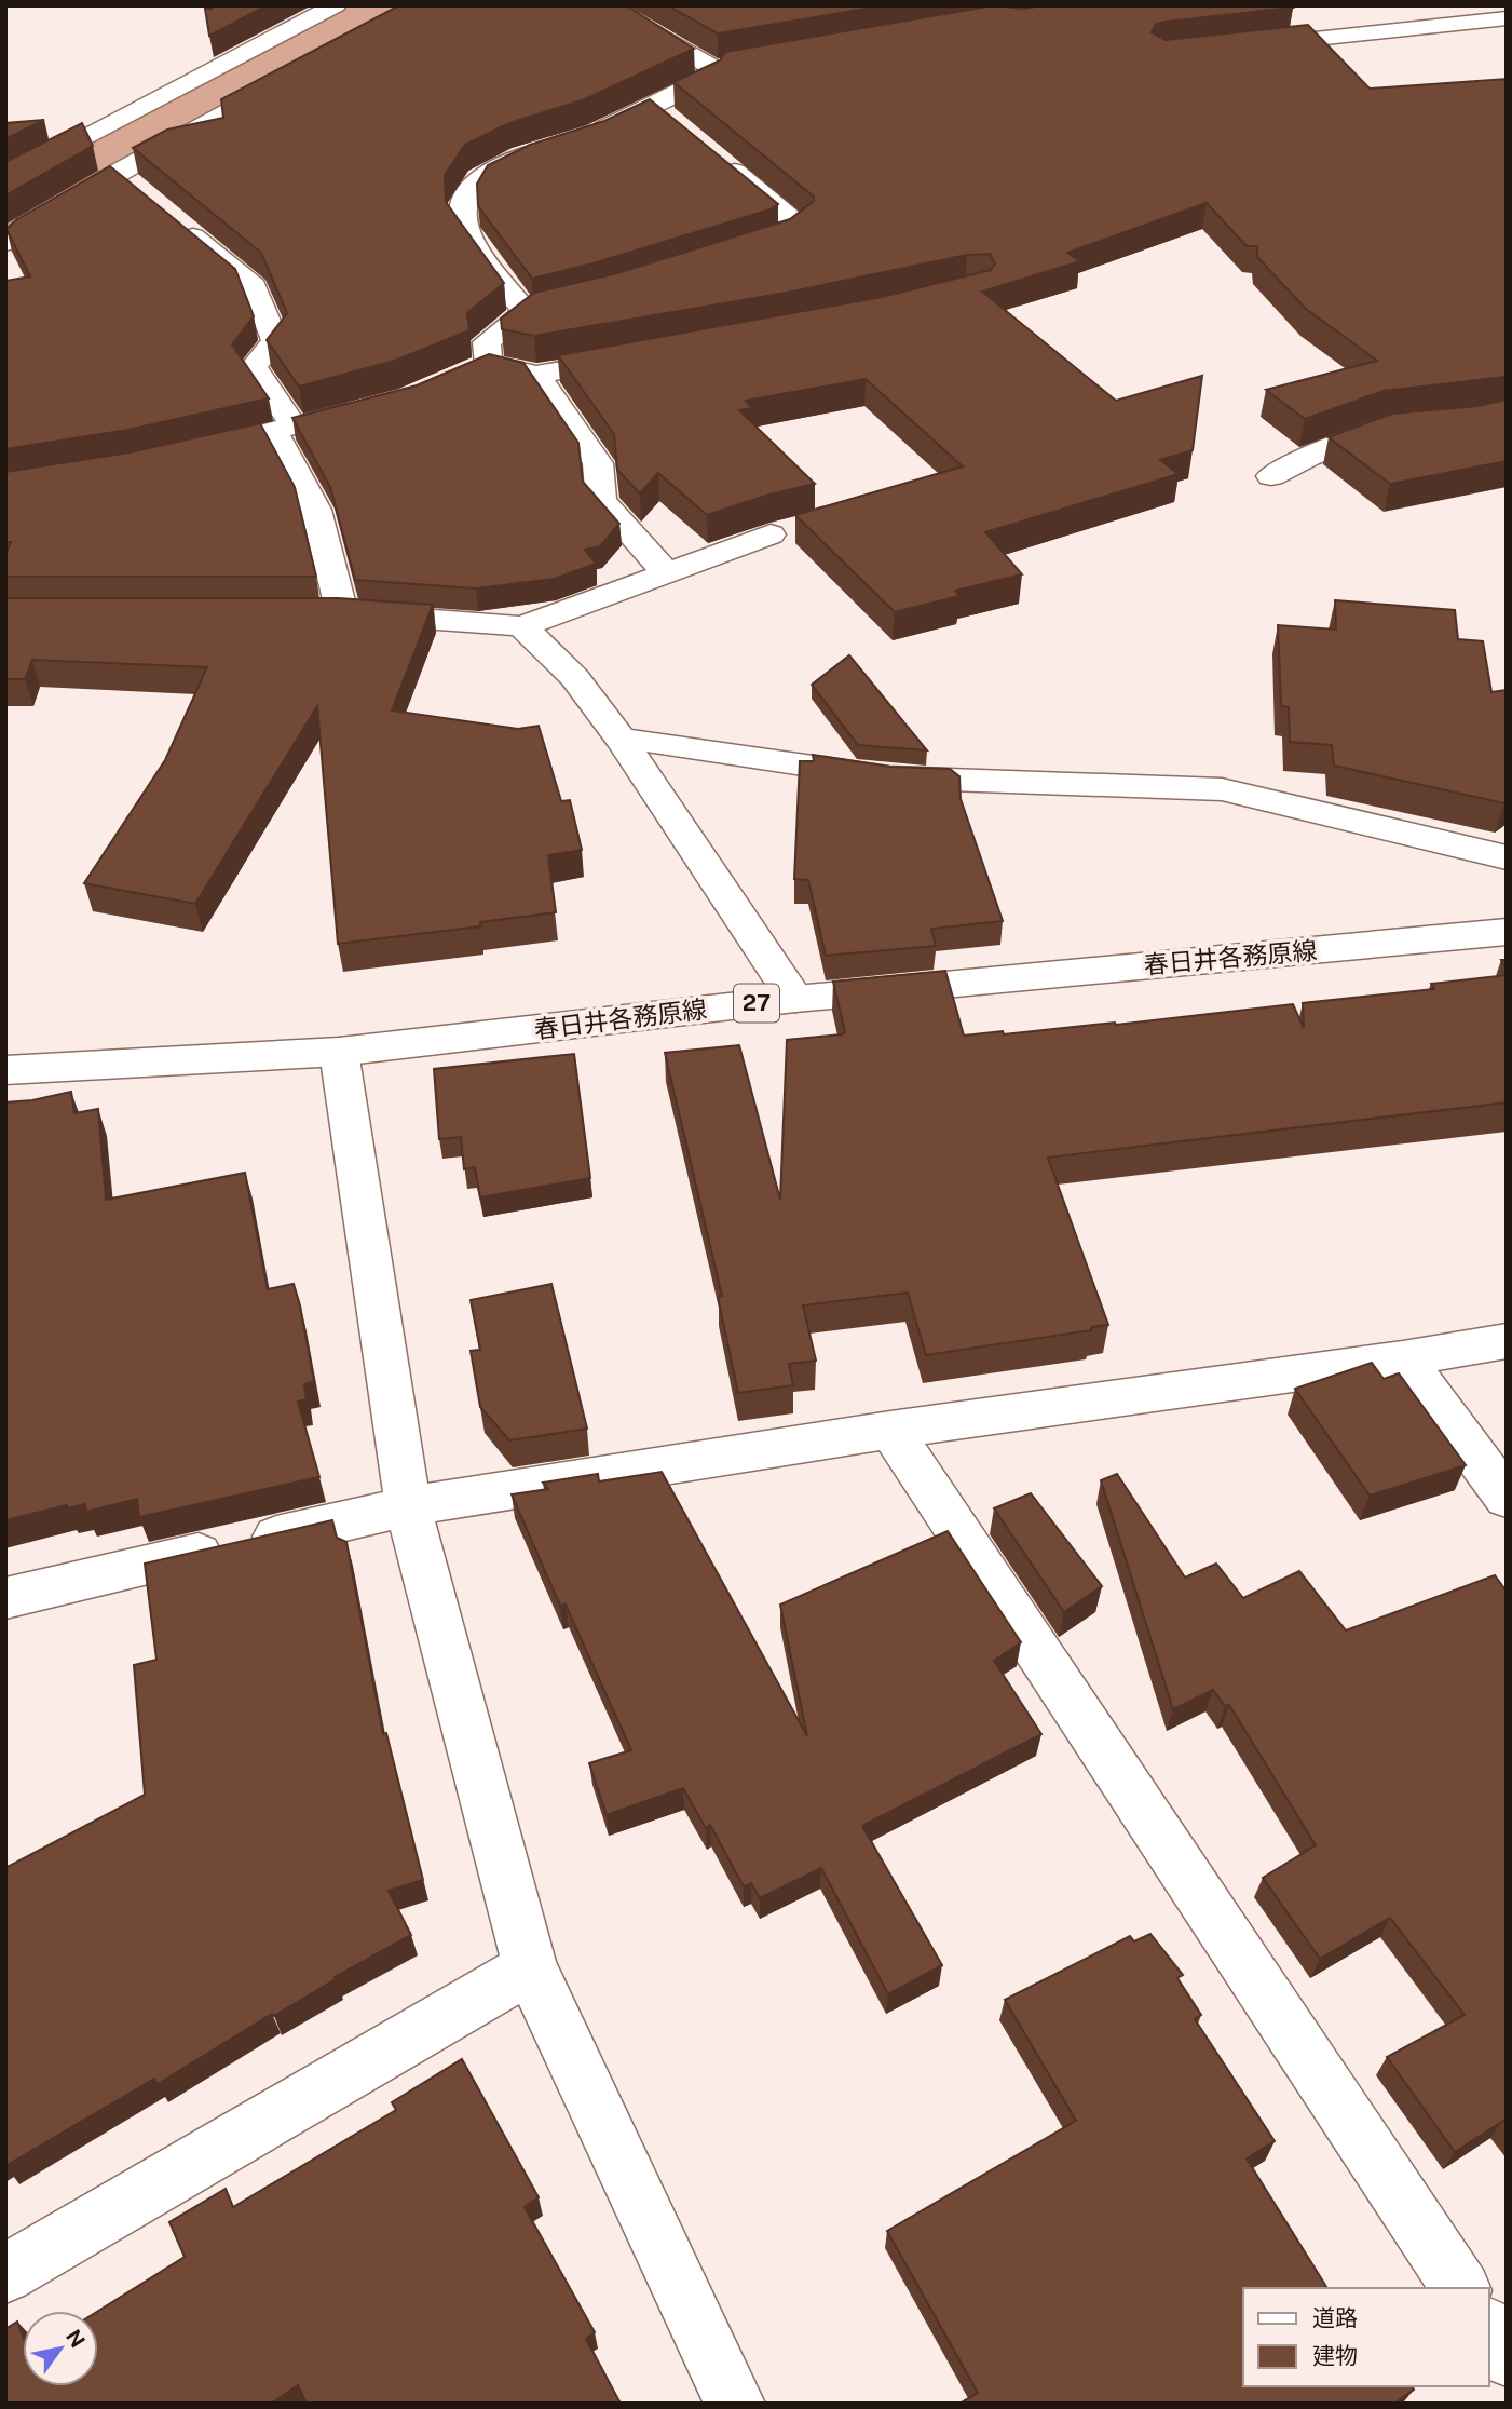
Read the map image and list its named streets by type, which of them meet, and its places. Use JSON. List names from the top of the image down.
{
  "streets": {
    "street": ["春日井各務原線", "27"]
  },
  "legend": ["道路", "建物"],
  "north": "top right"
}
